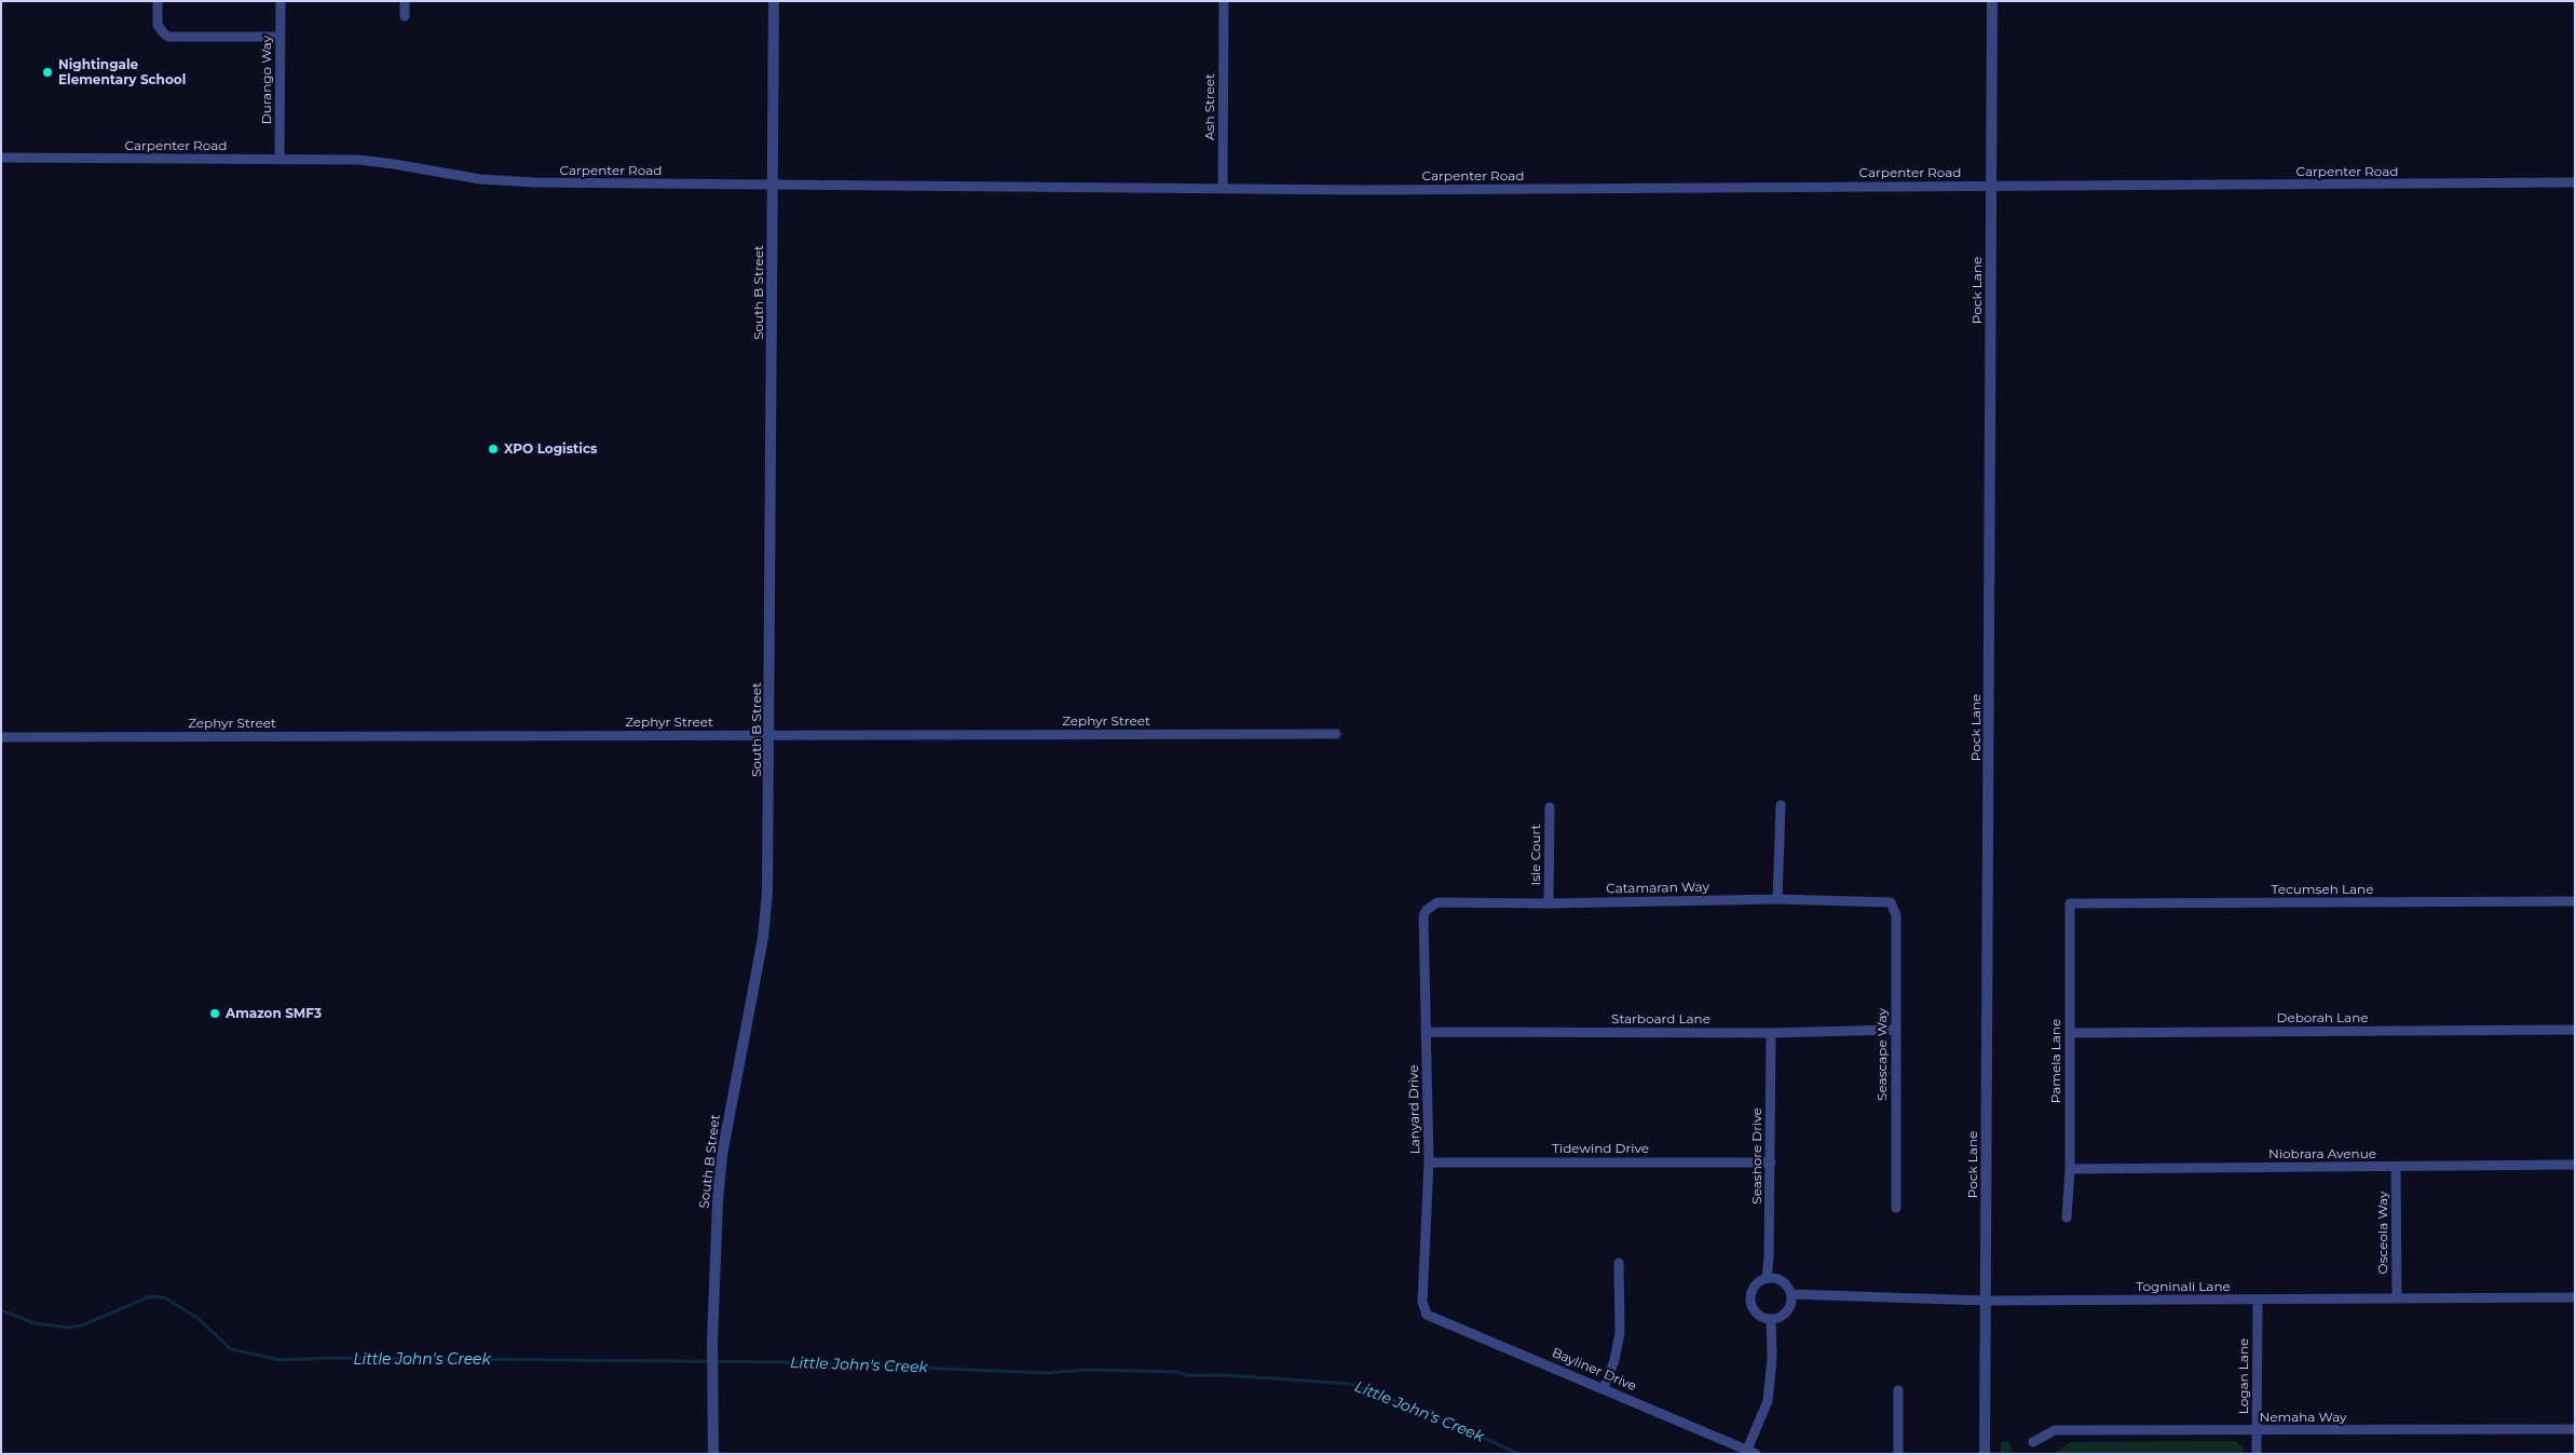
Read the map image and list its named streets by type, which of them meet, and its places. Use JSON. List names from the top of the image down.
{
  "streets": {
    "street": [
      "Durango Way",
      "Ash Street",
      "Carpenter Road",
      "Pock Lane",
      "South B Street",
      "Zephyr Street",
      "Isle Court",
      "Catamaran Way",
      "Tecumseh Lane",
      "Deborah Lane",
      "Starboard Lane",
      "Seascape Way",
      "Pamela Lane",
      "Lanyard Drive",
      "Tidewind Drive",
      "Niobrara Avenue",
      "Seashore Drive",
      "Osceola Way",
      "Togninali Lane",
      "Bayliner Drive",
      "Logan Lane",
      "Nemaha Way"
    ]
  },
  "crossings": [
    ["Durango Way", "Carpenter Road"],
    ["Ash Street", "Carpenter Road"],
    ["Carpenter Road", "Pock Lane"],
    ["Carpenter Road", "South B Street"],
    ["Pock Lane", "Togninali Lane"],
    ["South B Street", "Zephyr Street"],
    ["Isle Court", "Catamaran Way"],
    ["Catamaran Way", "Seascape Way"],
    ["Catamaran Way", "Lanyard Drive"],
    ["Tecumseh Lane", "Pamela Lane"],
    ["Deborah Lane", "Pamela Lane"],
    ["Starboard Lane", "Seascape Way"],
    ["Starboard Lane", "Lanyard Drive"],
    ["Starboard Lane", "Seashore Drive"],
    ["Pamela Lane", "Niobrara Avenue"],
    ["Lanyard Drive", "Tidewind Drive"],
    ["Lanyard Drive", "Bayliner Drive"],
    ["Tidewind Drive", "Seashore Drive"],
    ["Niobrara Avenue", "Osceola Way"],
    ["Seashore Drive", "Togninali Lane"],
    ["Osceola Way", "Togninali Lane"],
    ["Togninali Lane", "Logan Lane"],
    ["Logan Lane", "Nemaha Way"]
  ],
  "water": ["Little John's Creek"],
  "places": ["Nightingale Elementary School", "XPO Logistics", "Amazon SMF3"]
}
